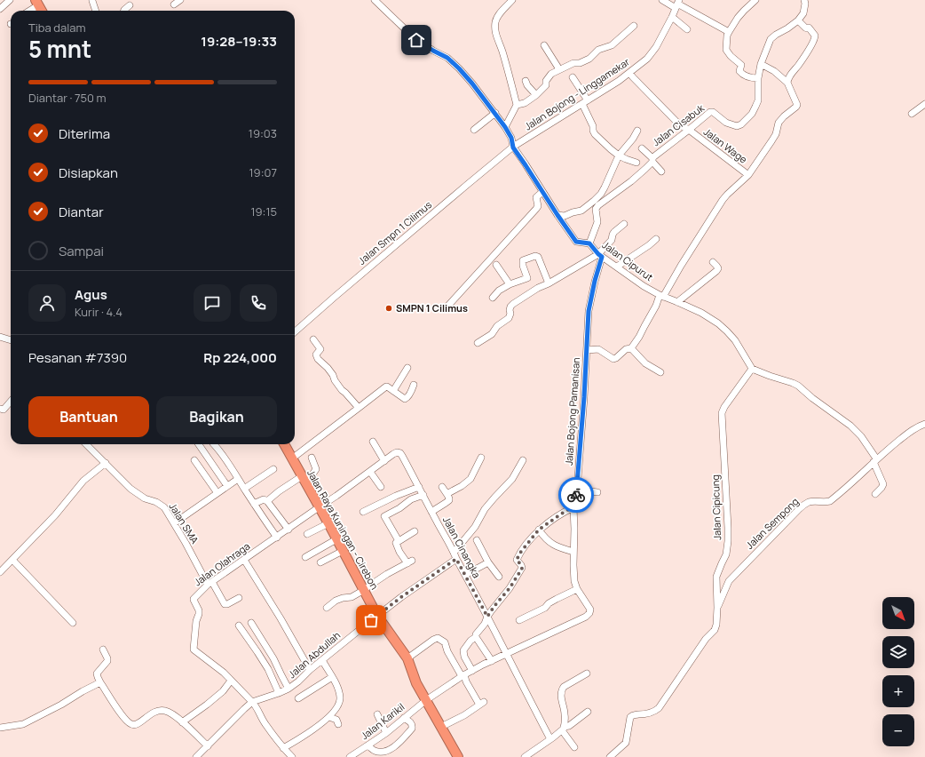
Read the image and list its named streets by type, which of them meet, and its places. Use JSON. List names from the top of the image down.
{
  "streets": {
    "highway": ["Jalan Raya Kuningan - Cirebon"],
    "street": [
      "Jalan Bojong - Linggamekar",
      "Jalan Cisabuk",
      "Jalan Wage",
      "Jalan Smpn 1 Cilimus",
      "Jalan Cipurut",
      "Jalan Bojong Pamanisan",
      "Jalan Cipicung",
      "Jalan SMA",
      "Jalan Sempong",
      "Jalan Cinangka",
      "Jalan Olahraga",
      "Jalan Abdullah",
      "Jalan Karikil"
    ]
  },
  "crossings": [
    ["Jalan Bojong - Linggamekar", "Jalan Wage"],
    ["Jalan Bojong - Linggamekar", "Jalan Smpn 1 Cilimus"],
    ["Jalan Bojong - Linggamekar", "Jalan Cipurut"],
    ["Jalan Cisabuk", "Jalan Wage"],
    ["Jalan Cisabuk", "Jalan Cipurut"],
    ["Jalan Wage", "Jalan Cipurut"],
    ["Jalan Smpn 1 Cilimus", "Jalan Cipurut"],
    ["Jalan Cipurut", "Jalan Bojong Pamanisan"],
    ["Jalan Cipurut", "Jalan Cipicung"],
    ["Jalan Bojong Pamanisan", "Jalan Raya Kuningan - Cirebon"],
    ["Jalan Bojong Pamanisan", "Jalan Cinangka"],
    ["Jalan Bojong Pamanisan", "Jalan Karikil"],
    ["Jalan Cipicung", "Jalan Sempong"],
    ["Jalan SMA", "Jalan Olahraga"],
    ["Jalan Raya Kuningan - Cirebon", "Jalan Cinangka"],
    ["Jalan Raya Kuningan - Cirebon", "Jalan Olahraga"],
    ["Jalan Raya Kuningan - Cirebon", "Jalan Abdullah"],
    ["Jalan Raya Kuningan - Cirebon", "Jalan Karikil"],
    ["Jalan Cinangka", "Jalan Olahraga"],
    ["Jalan Cinangka", "Jalan Abdullah"],
    ["Jalan Olahraga", "Jalan Abdullah"]
  ],
  "places": ["SMPN 1 Cilimus"],
  "north": "bottom right",
  "page": {
    "heading": ["5 mnt", "Tiba dalam", "19:28–19:33"],
    "panel": [
      "Agus",
      "Kurir · 4.4",
      "Pesanan #7390",
      "Rp 224,000"
    ],
    "bar": "Diantar · 750 m",
    "list": [
      ["Diterima", "19:03"],
      ["Disiapkan", "19:07"],
      ["Diantar", "19:15"],
      "Sampai"
    ],
    "buttons": ["Bantuan", "Bagikan"],
    "map_buttons": ["+", "−"]
  }
}
